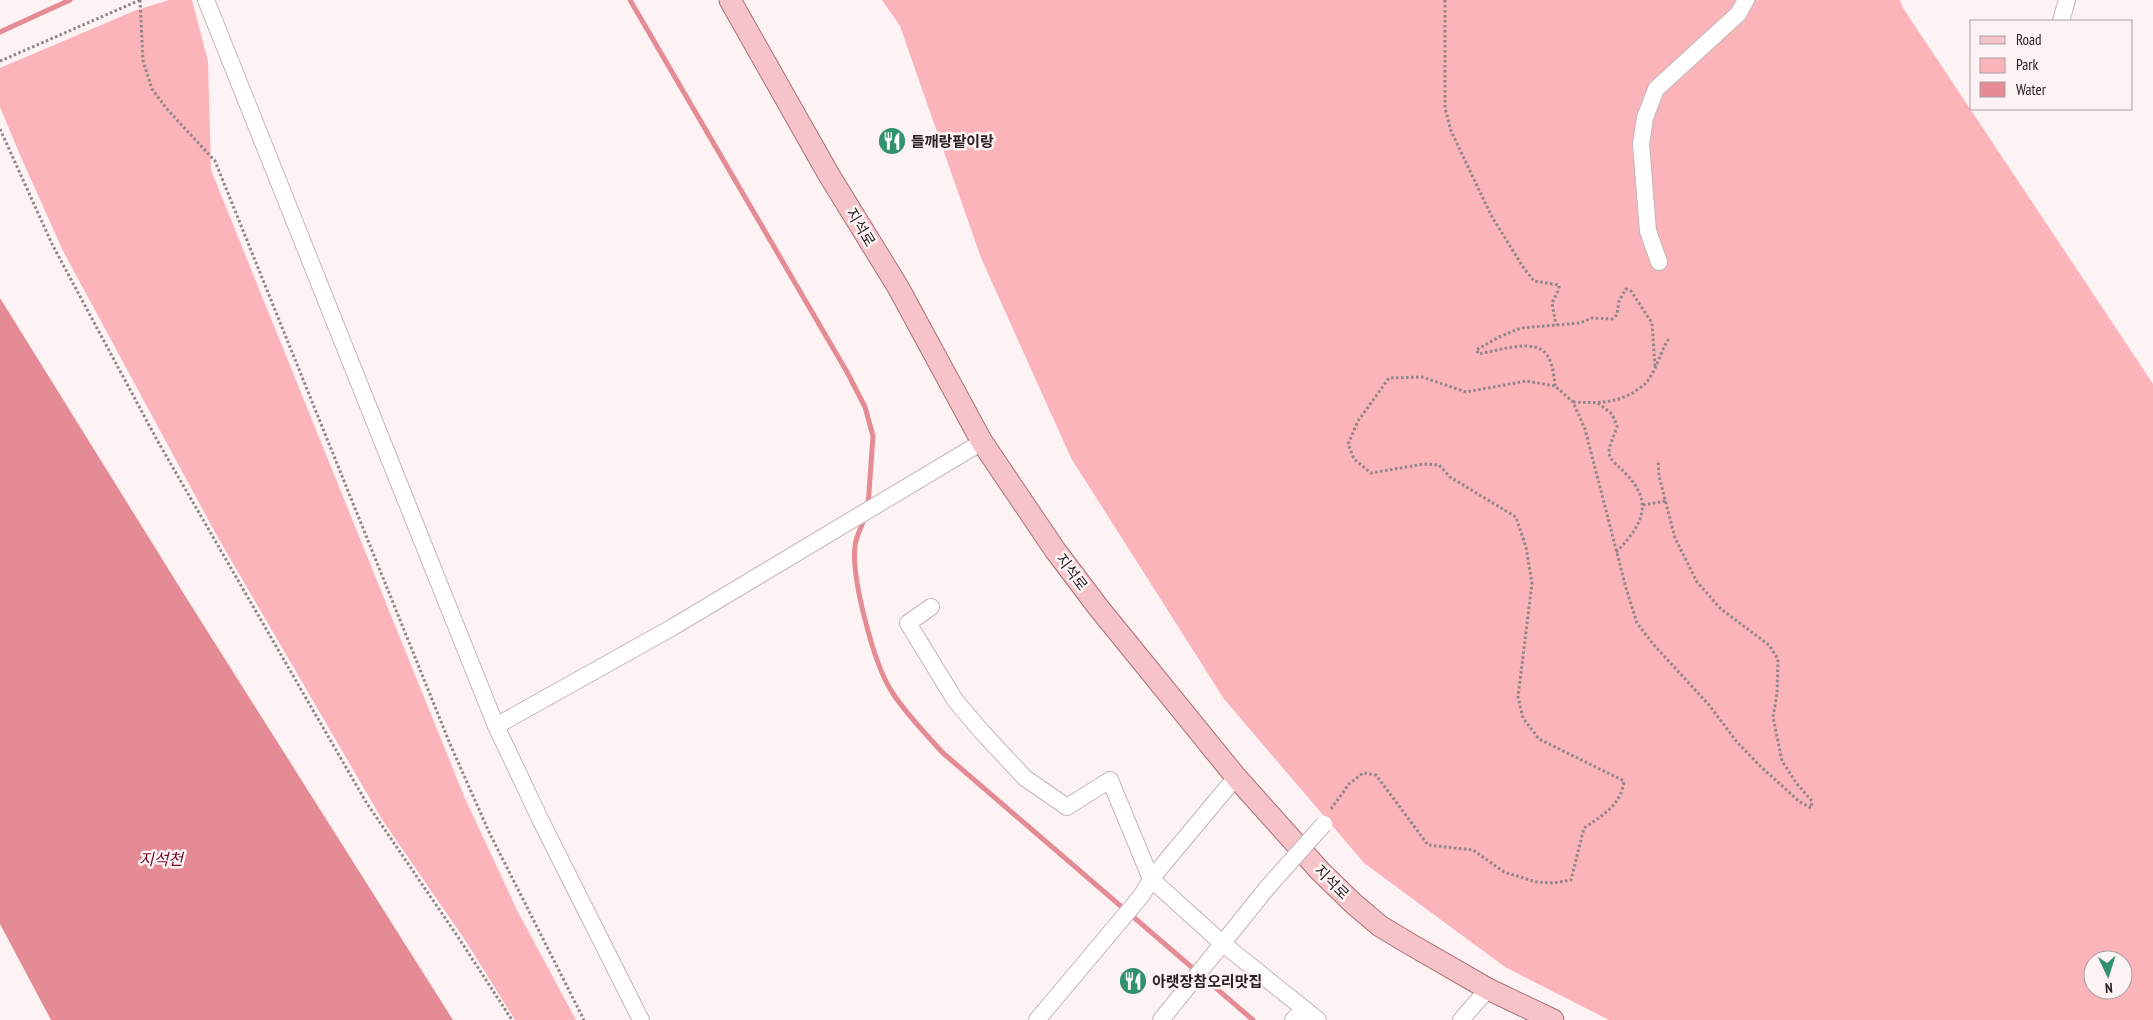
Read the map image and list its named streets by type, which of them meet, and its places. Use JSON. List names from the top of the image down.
{
  "streets": {
    "main road": ["지석로"]
  },
  "water": ["지석천"],
  "places": {
    "restaurant": ["들깨랑팥이랑", "아랫장참오리맛집"]
  },
  "legend": ["Road", "Park", "Water"],
  "north": "bottom"
}
